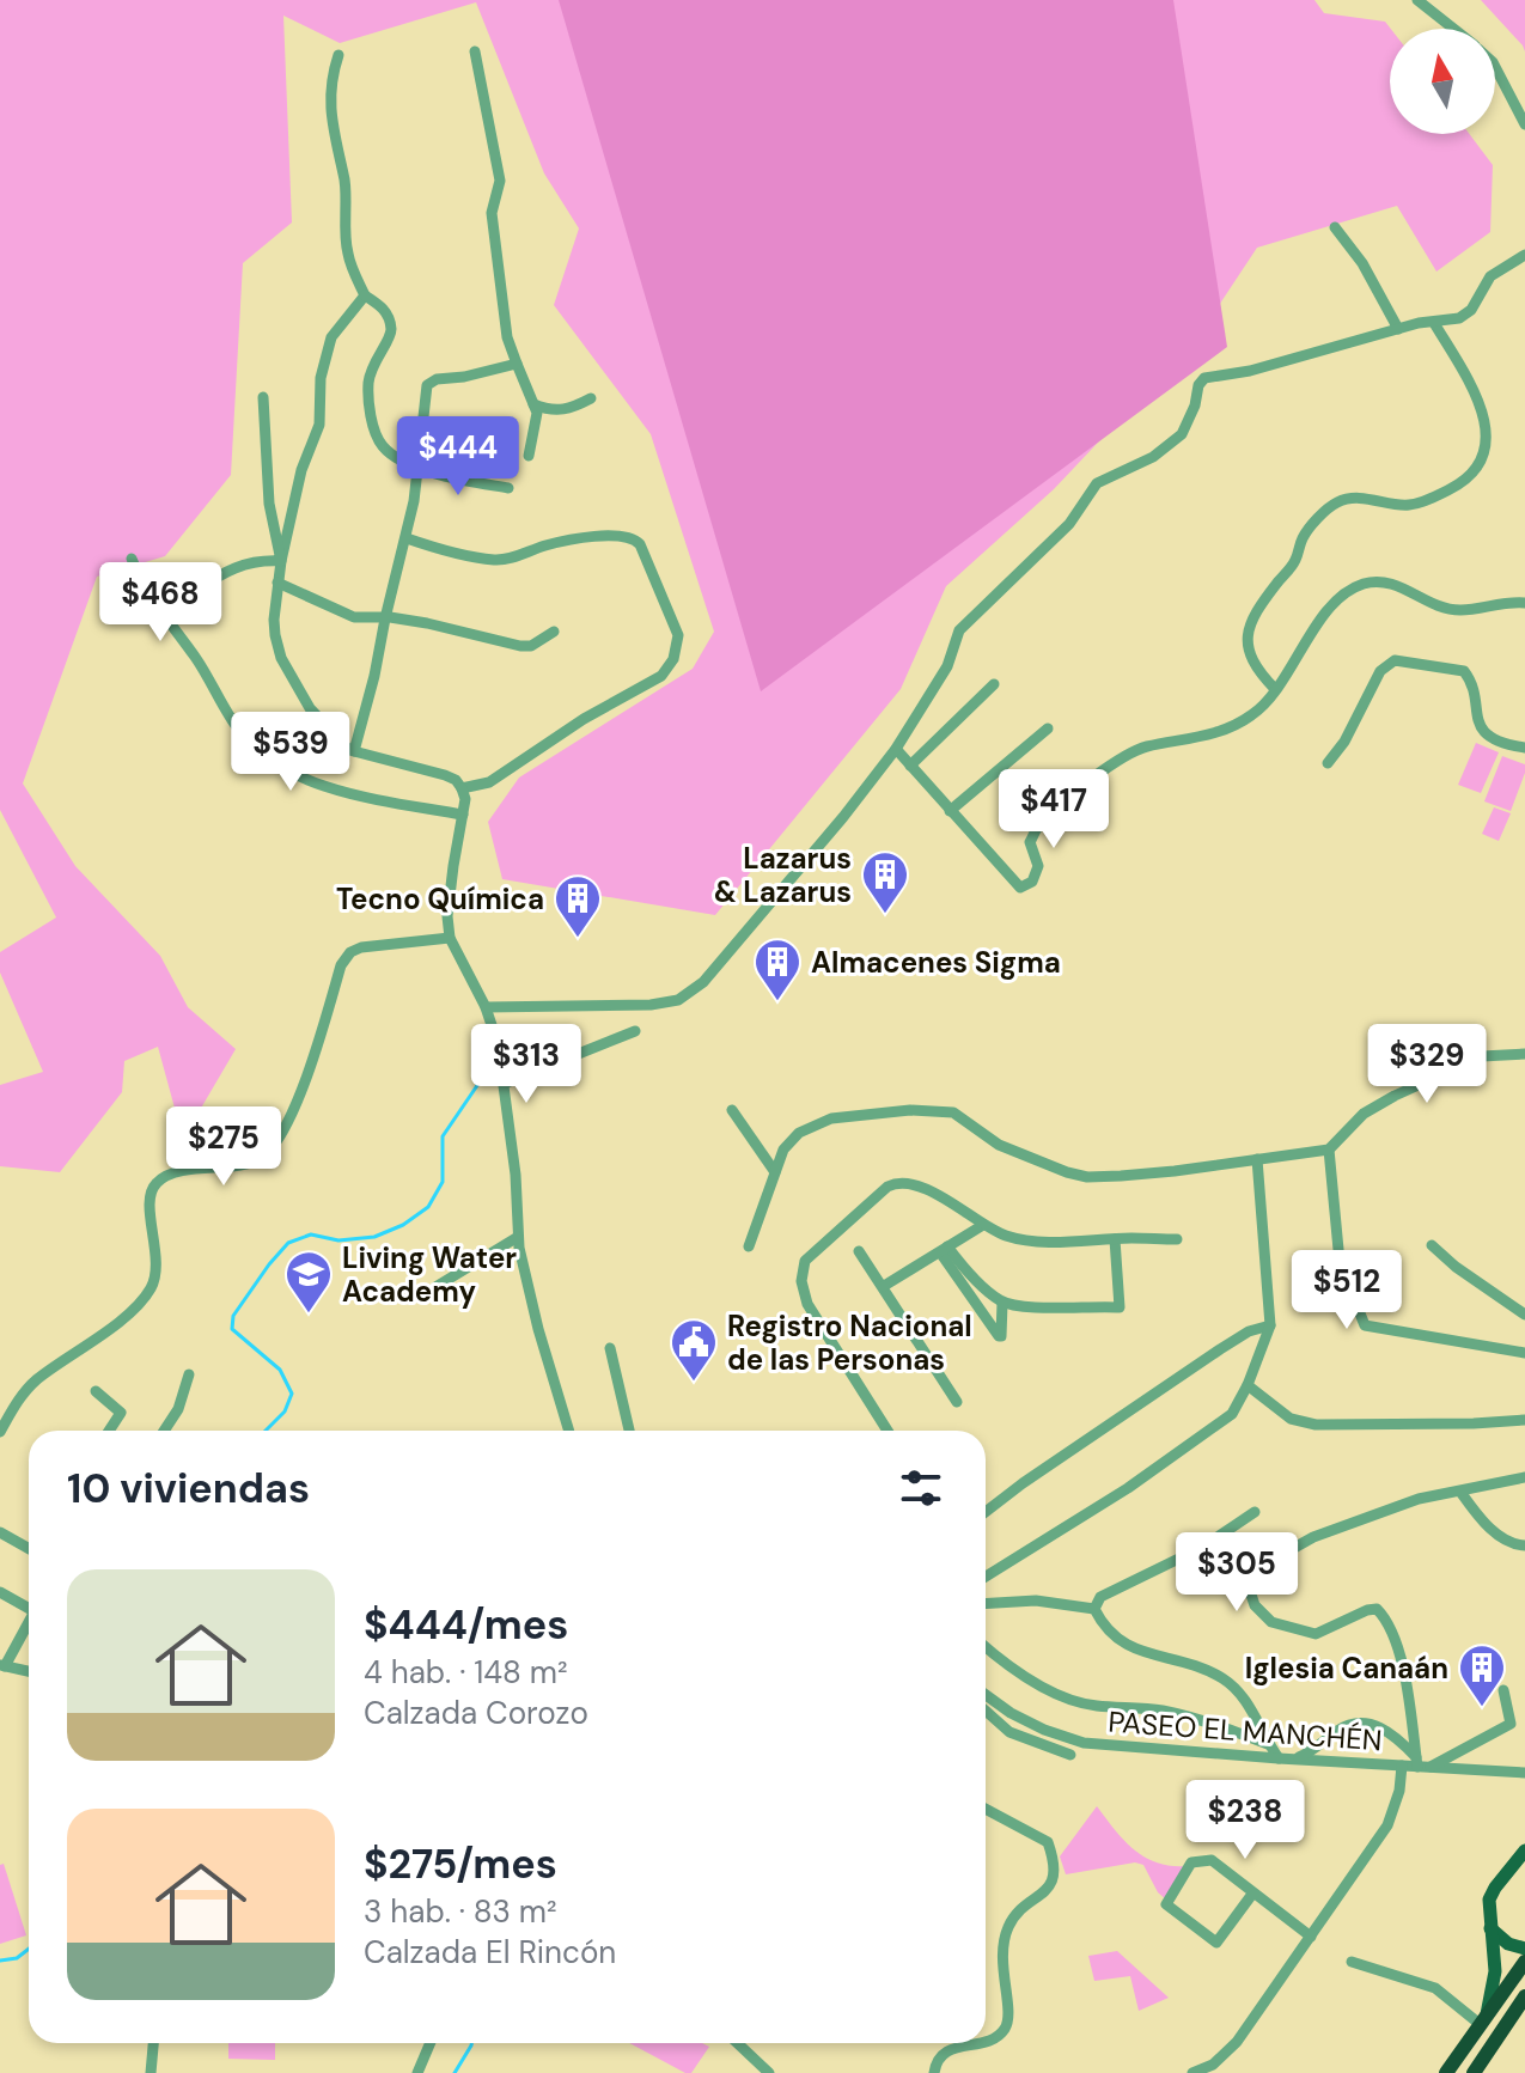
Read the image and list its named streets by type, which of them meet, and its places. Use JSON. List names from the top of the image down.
{
  "streets": {
    "street": ["PASEO EL MANCHÉN"]
  },
  "places": {
    "building": [
      "Lazarus & Lazarus",
      "Tecno Química",
      "Almacenes Sigma",
      "Iglesia Canaán"
    ],
    "school or university": ["Living Water Academy"],
    "public building": ["Registro Nacional de las Personas"]
  },
  "north": "top",
  "page": {
    "price": [
      "$444",
      "$468",
      "$539",
      "$417",
      "$313",
      "$329",
      "$275",
      "$512",
      "$305",
      "$238"
    ],
    "heading": "10 viviendas",
    "list": [
      {
        "name": "$444/mes",
        "note": "4 hab. · 148 m² · Calzada Corozo"
      },
      {
        "name": "$275/mes",
        "note": "3 hab. · 83 m² · Calzada El Rincón"
      }
    ]
  }
}
